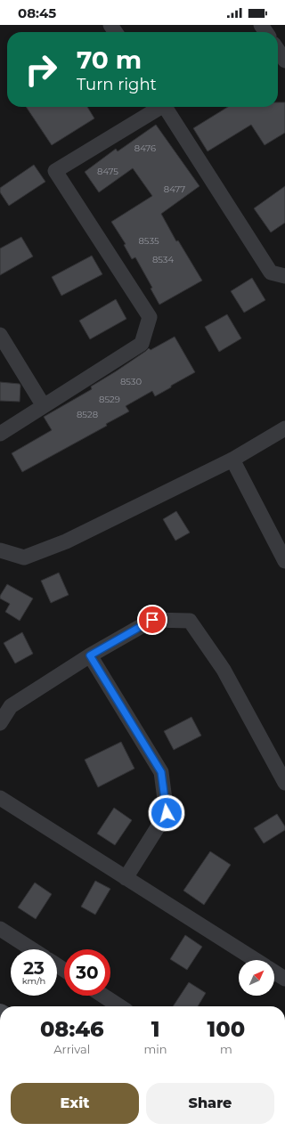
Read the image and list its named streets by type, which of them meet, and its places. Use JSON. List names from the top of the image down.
{
  "house_numbers": [
    "8476",
    "8475",
    "8477",
    "8535",
    "8534",
    "8530",
    "8529",
    "8528"
  ],
  "north": "top right",
  "page": {
    "status": "08:45",
    "turn": ["70 m", "Turn right"],
    "speed": "23 km/h",
    "limit": "30",
    "eta": [
      "08:46",
      "Arrival",
      "1",
      "min",
      "100",
      "m"
    ],
    "buttons": ["Exit", "Share"]
  }
}
